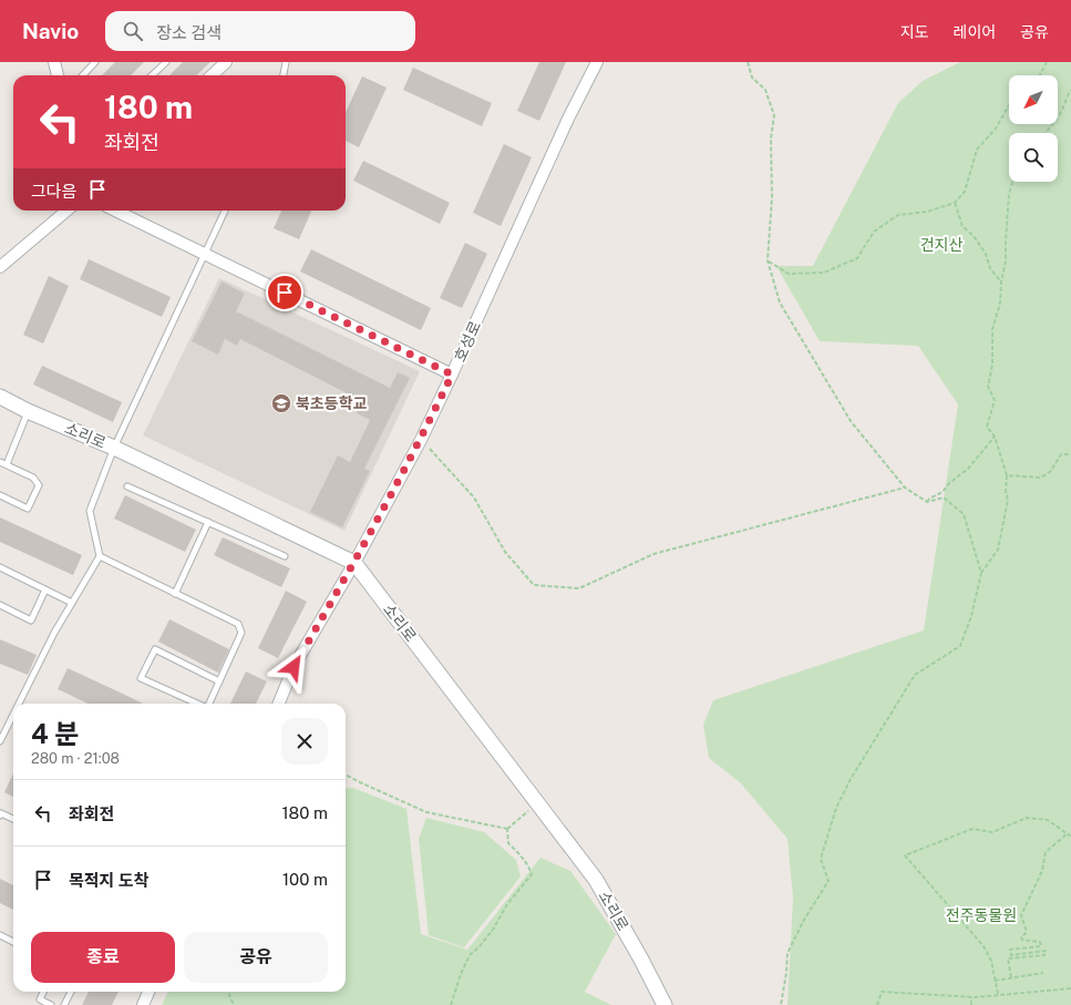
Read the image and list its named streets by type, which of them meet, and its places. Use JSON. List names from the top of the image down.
{
  "streets": {
    "street": ["호성로", "소리로"]
  },
  "crossings": [
    ["호성로", "소리로"]
  ],
  "parks": ["건지산", "전주동물원"],
  "places": {
    "school or university": ["북초등학교"]
  },
  "north": "bottom left",
  "page": {
    "header": "Navio",
    "search": "장소 검색",
    "nav": ["지도", "레이어", "공유"],
    "turn": ["180 m", "좌회전"],
    "then": "그다음",
    "heading": ["4 분", "280 m · 21:08"],
    "list": [
      {
        "name": "좌회전",
        "value": "180 m"
      },
      {
        "name": "목적지 도착",
        "value": "100 m"
      }
    ],
    "buttons": ["종료", "공유"]
  }
}
